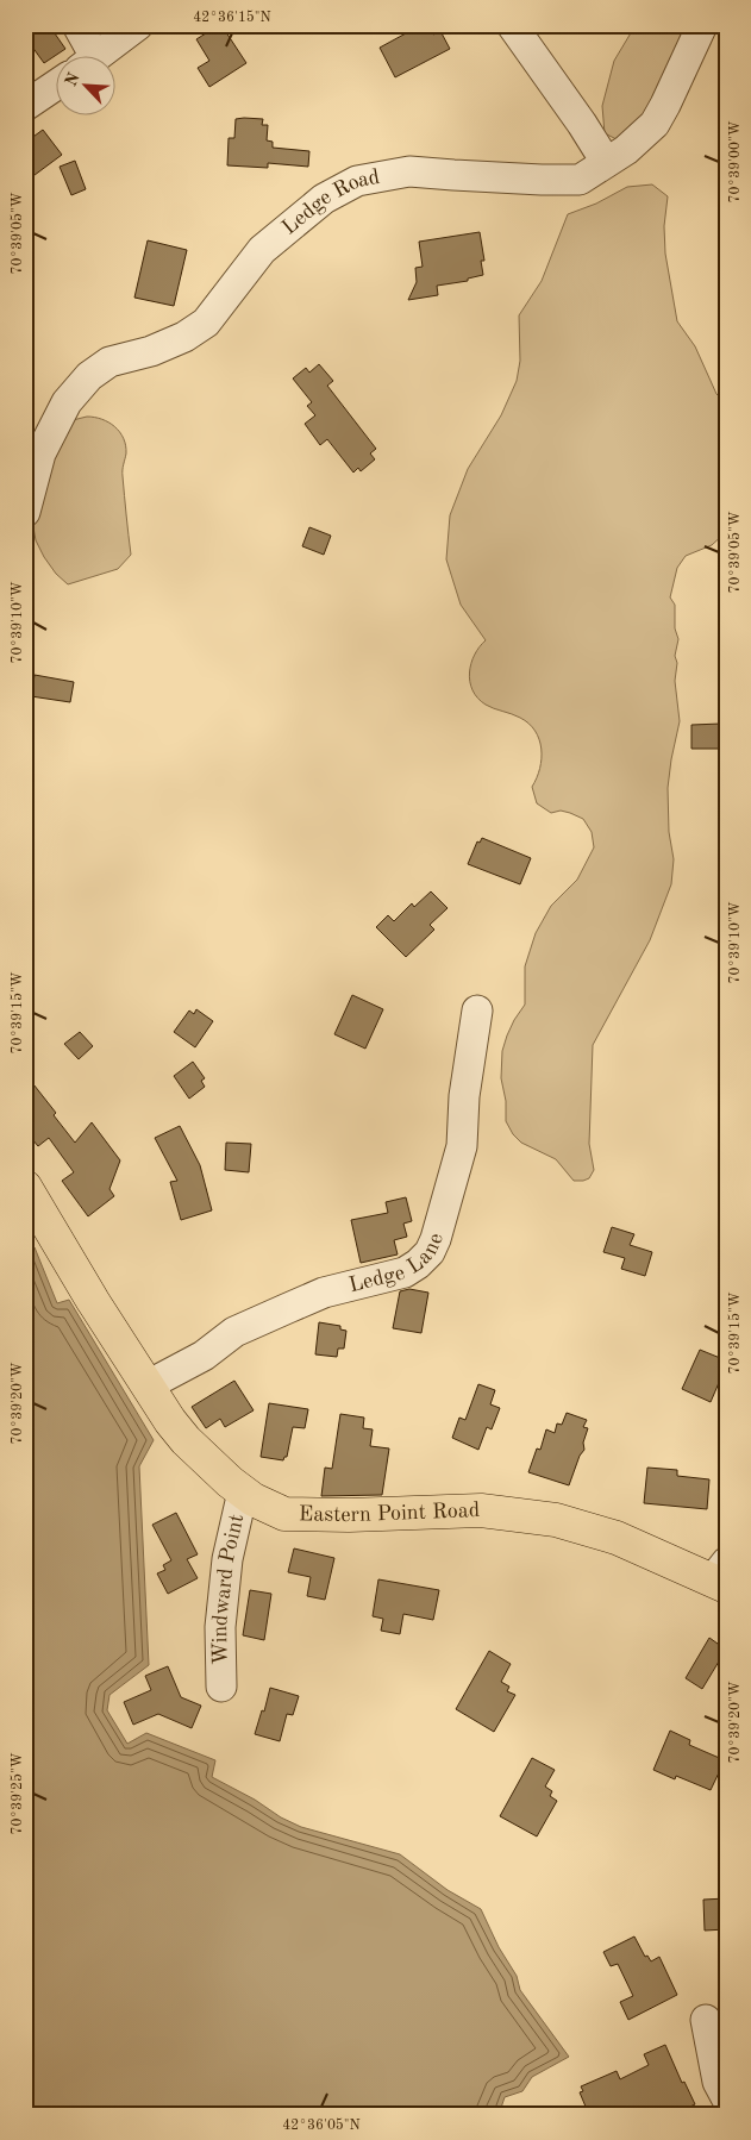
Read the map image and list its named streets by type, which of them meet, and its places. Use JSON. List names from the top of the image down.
{
  "streets": {
    "main road": ["Eastern Point Road"],
    "street": ["Ledge Road", "Ledge Lane", "Windward Point"]
  },
  "crossings": [
    ["Ledge Lane", "Eastern Point Road"],
    ["Eastern Point Road", "Windward Point"]
  ],
  "north": "top left",
  "coordinates": [
    "42°36'15\"N",
    "70°39'00\"W",
    "70°39'05\"W",
    "70°39'10\"W",
    "70°39'15\"W",
    "70°39'20\"W",
    "70°39'25\"W",
    "42°36'05\"N"
  ]
}
